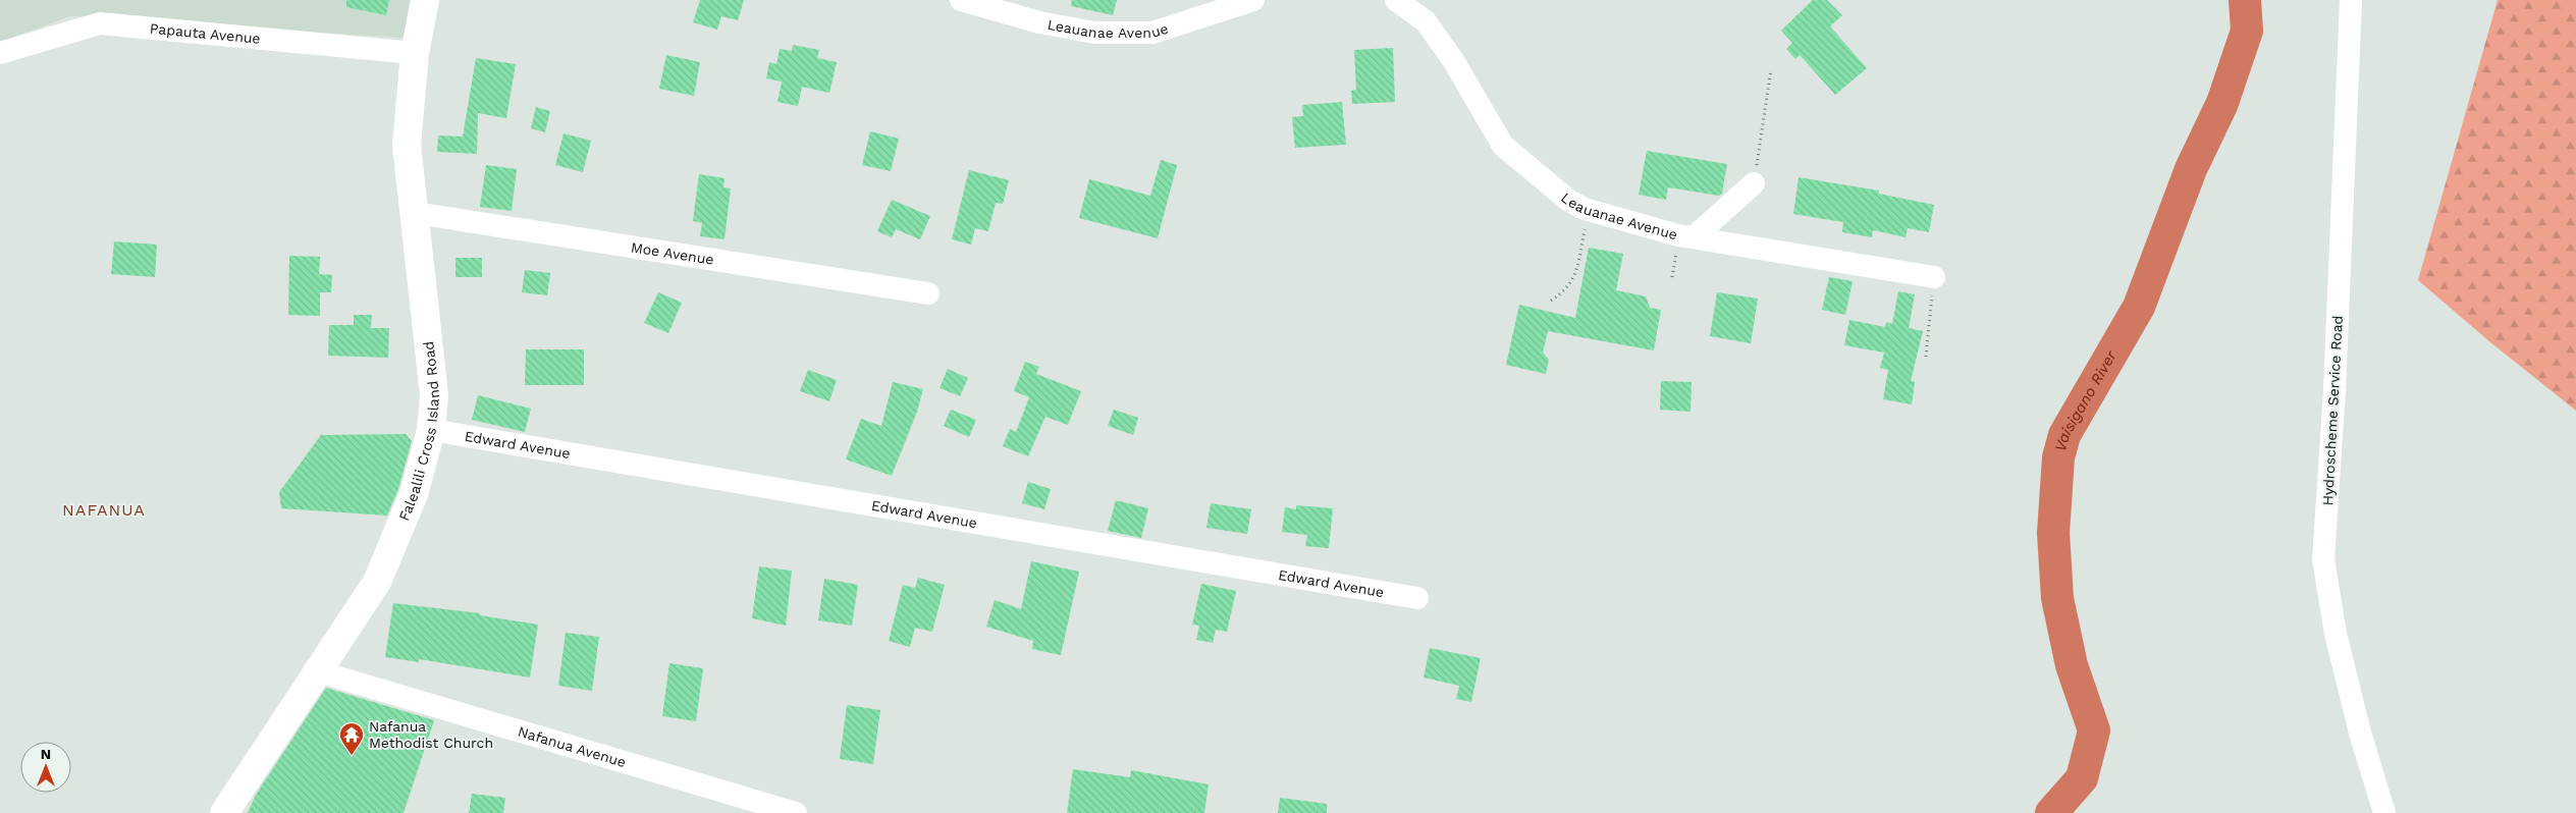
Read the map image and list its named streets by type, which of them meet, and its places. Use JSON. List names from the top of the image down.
{
  "streets": {
    "main road": ["Falealili Cross Island Road"],
    "street": [
      "Leauanae Avenue",
      "Papauta Avenue",
      "Moe Avenue",
      "Hydroscheme Service Road",
      "Edward Avenue",
      "Nafanua Avenue"
    ]
  },
  "crossings": [
    ["Papauta Avenue", "Falealili Cross Island Road"],
    ["Moe Avenue", "Falealili Cross Island Road"],
    ["Falealili Cross Island Road", "Edward Avenue"],
    ["Falealili Cross Island Road", "Nafanua Avenue"]
  ],
  "districts": ["NAFANUA"],
  "water": ["Vaisigano River"],
  "places": {
    "temple": ["Nafanua Methodist Church"]
  },
  "north": "top"
}
